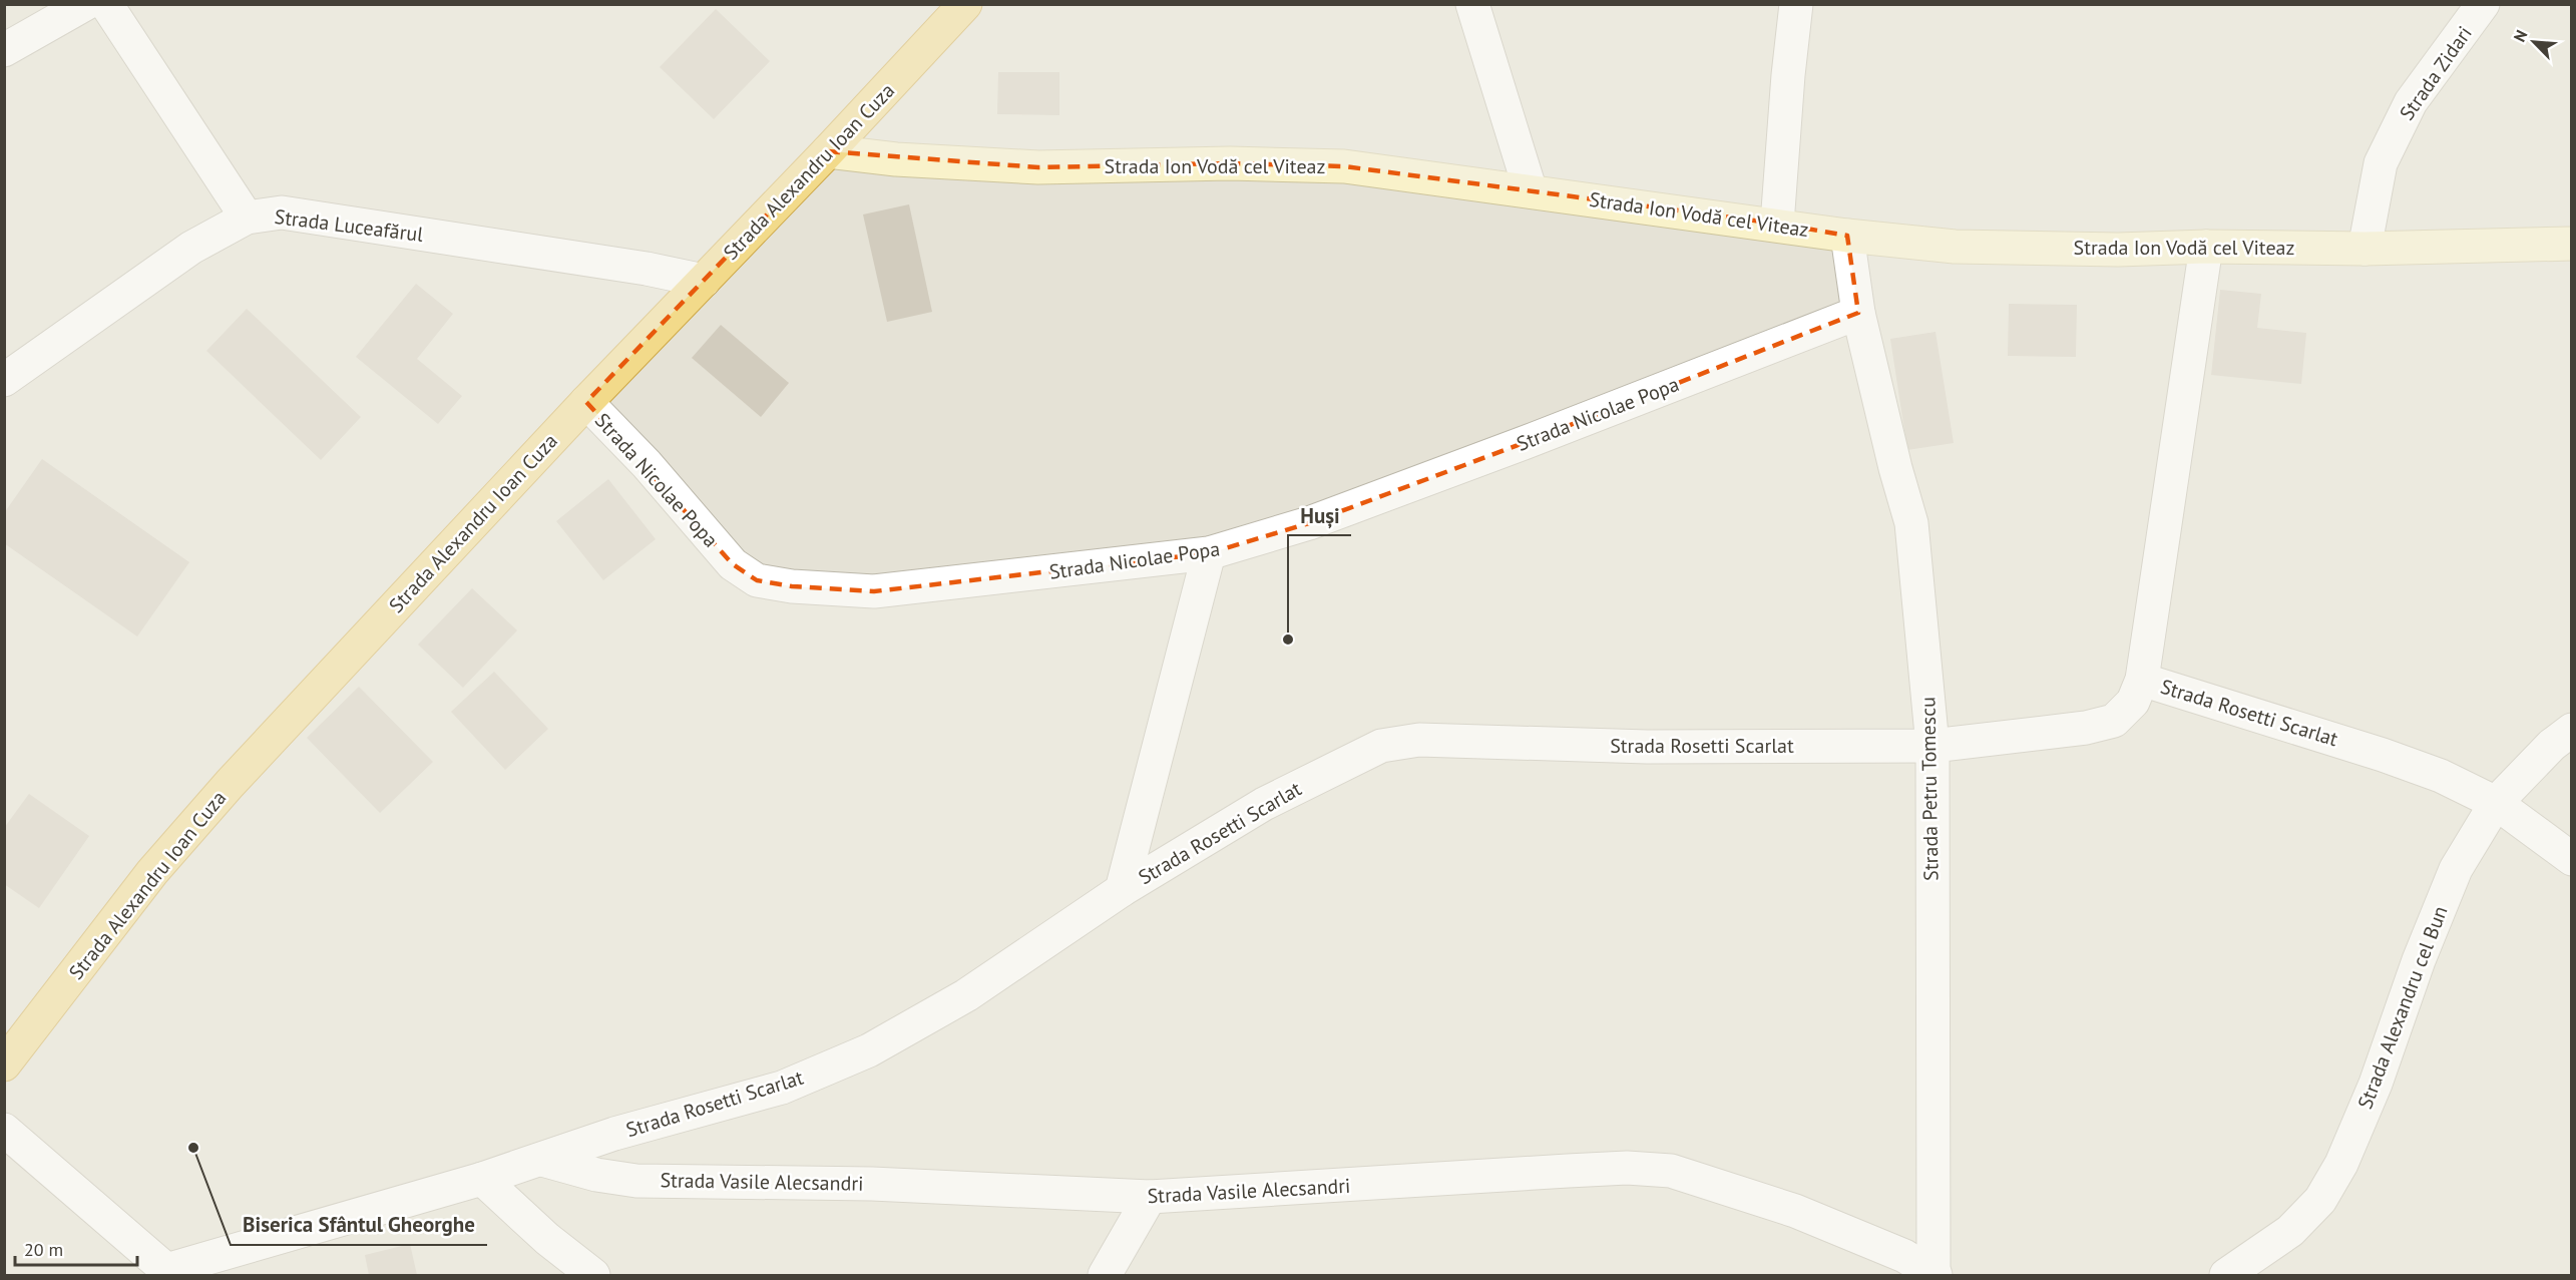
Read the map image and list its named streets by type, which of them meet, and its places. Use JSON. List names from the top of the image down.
{
  "streets": {
    "highway": ["Strada Alexandru Ioan Cuza"],
    "main road": ["Strada Ion Vodă cel Viteaz"],
    "street": [
      "Strada Zidari",
      "Strada Luceafărul",
      "Strada Nicolae Popa",
      "Strada Rosetti Scarlat",
      "Strada Petru Tomescu",
      "Strada Alexandru cel Bun",
      "Strada Vasile Alecsandri"
    ]
  },
  "crossings": [
    ["Strada Zidari", "Strada Ion Vodă cel Viteaz"],
    ["Strada Ion Vodă cel Viteaz", "Strada Alexandru Ioan Cuza"],
    ["Strada Alexandru Ioan Cuza", "Strada Luceafărul"],
    ["Strada Alexandru Ioan Cuza", "Strada Nicolae Popa"],
    ["Strada Nicolae Popa", "Strada Petru Tomescu"],
    ["Strada Rosetti Scarlat", "Strada Petru Tomescu"],
    ["Strada Rosetti Scarlat", "Strada Alexandru cel Bun"],
    ["Strada Rosetti Scarlat", "Strada Vasile Alecsandri"],
    ["Strada Petru Tomescu", "Strada Vasile Alecsandri"]
  ],
  "places": ["Huși", "Biserica Sfântul Gheorghe"],
  "scale_bar": "20 m",
  "north": "top left"
}
